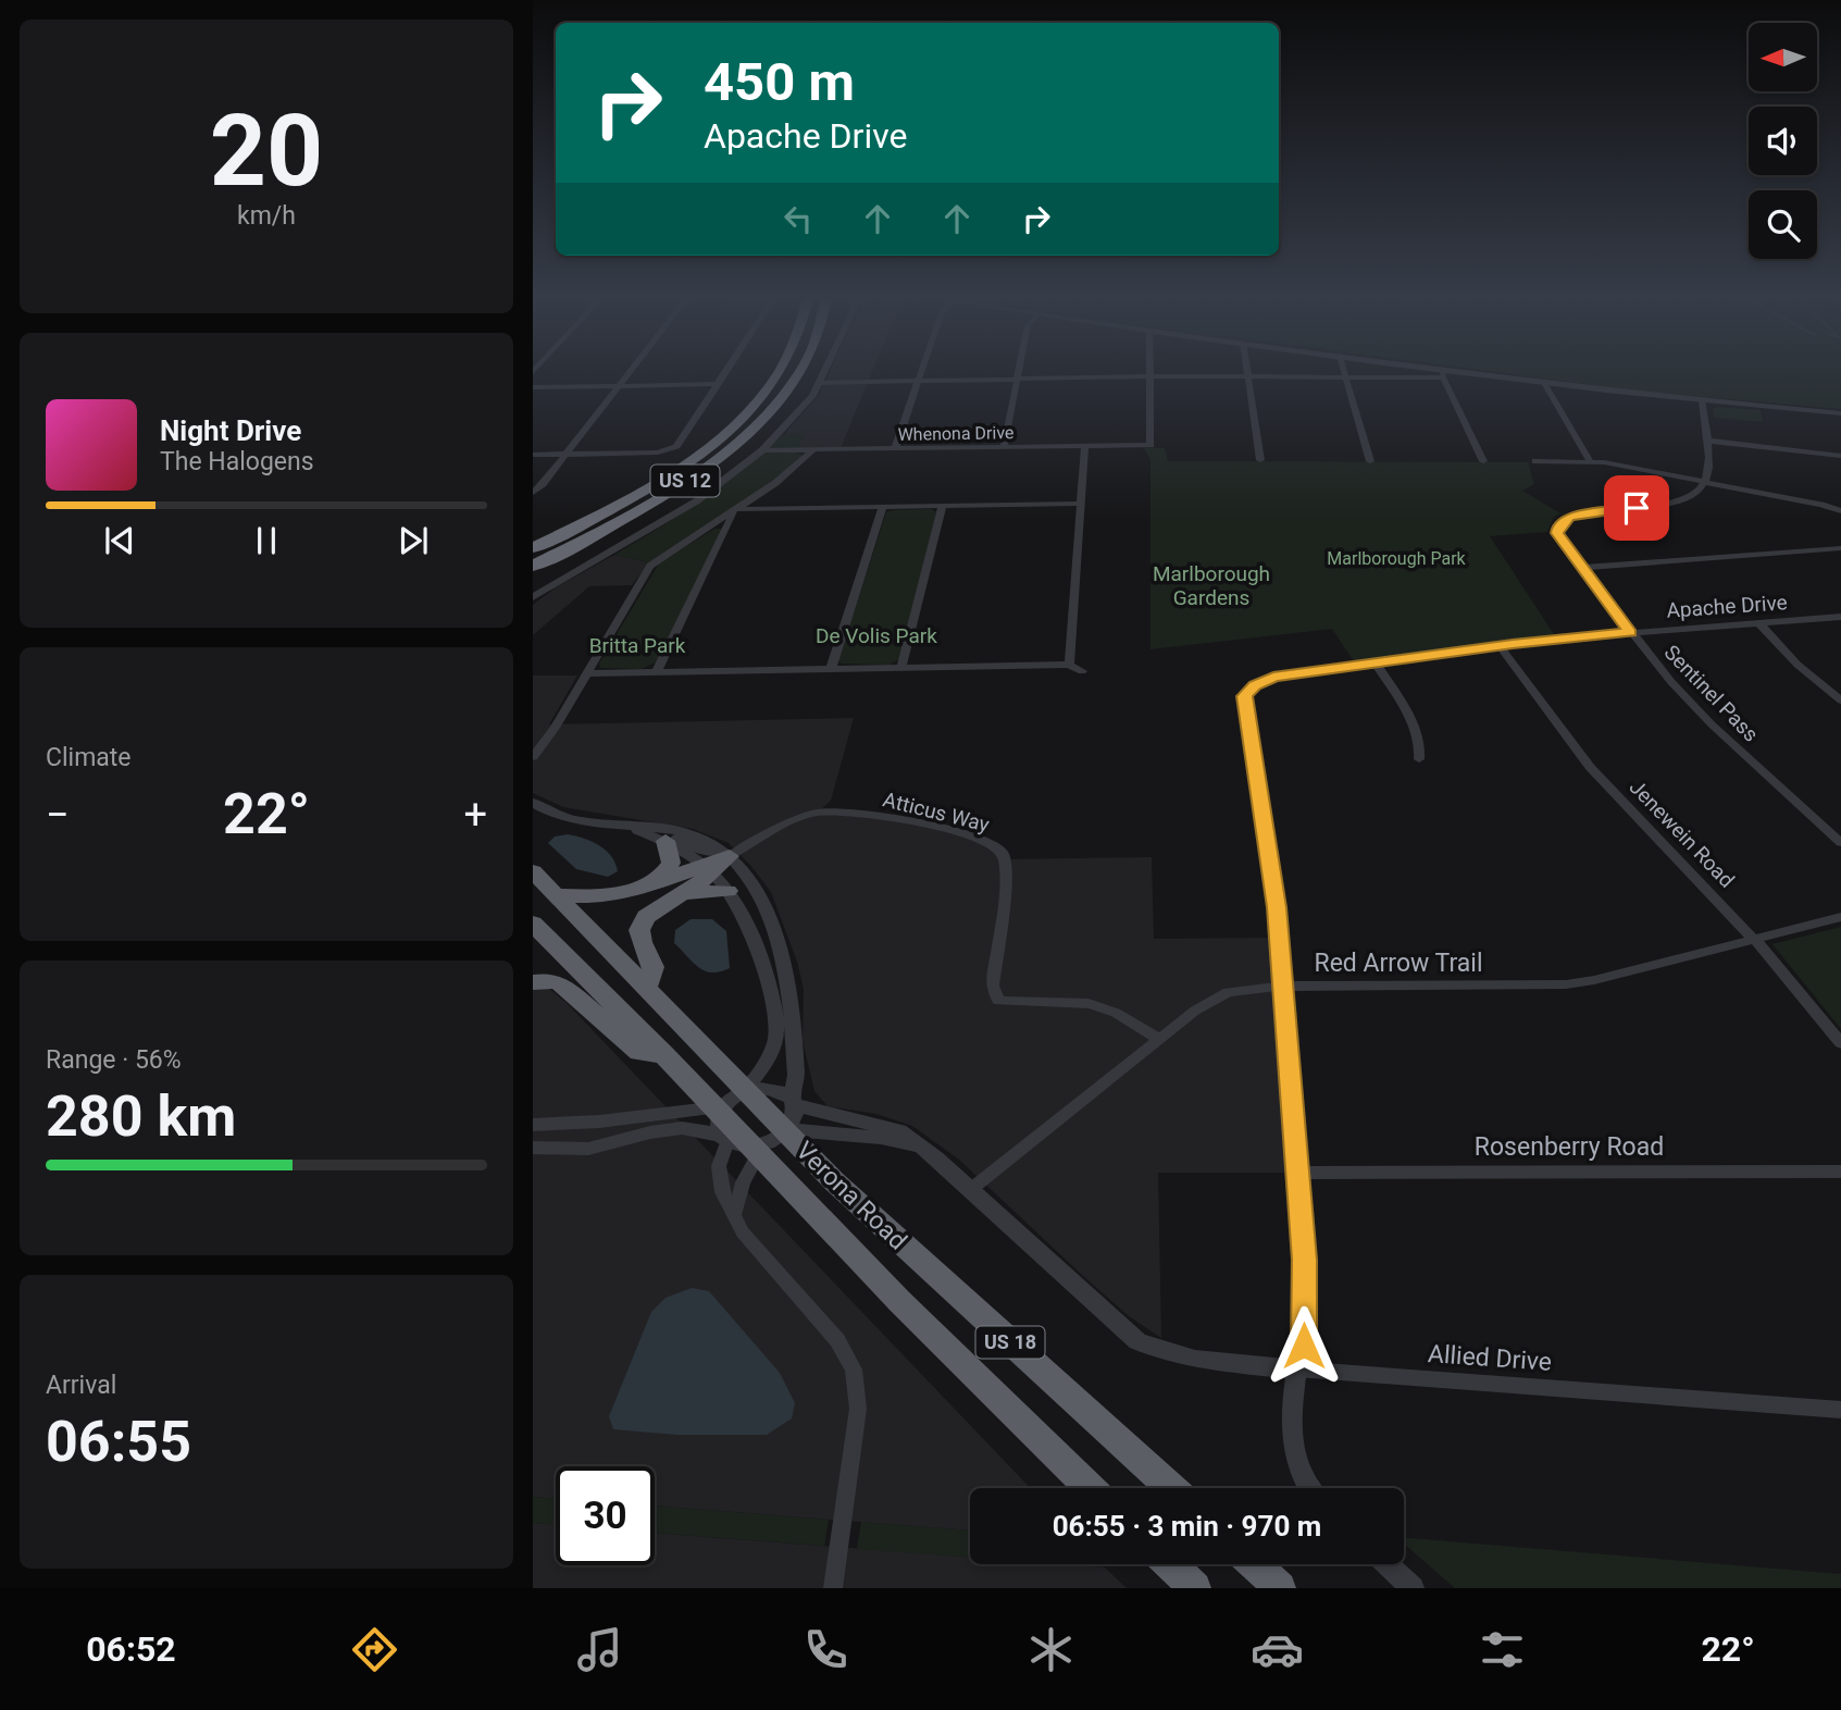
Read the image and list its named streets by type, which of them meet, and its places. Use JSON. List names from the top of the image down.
{
  "streets": {
    "highway": ["US 12", "Verona Road", "US 18"],
    "street": [
      "Whenona Drive",
      "Apache Drive",
      "Sentinel Pass",
      "Atticus Way",
      "Jenewein Road",
      "Red Arrow Trail",
      "Rosenberry Road",
      "Allied Drive"
    ]
  },
  "crossings": [
    ["Apache Drive", "Sentinel Pass"],
    ["Apache Drive", "Jenewein Road"],
    ["Apache Drive", "Red Arrow Trail"],
    ["Atticus Way", "Red Arrow Trail"],
    ["Jenewein Road", "Red Arrow Trail"]
  ],
  "parks": [
    "Marlborough Park",
    "Marlborough Gardens",
    "De Volis Park",
    "Britta Park"
  ],
  "north": "left",
  "page": {
    "tile": [
      ["20", "km/h"],
      "Climate",
      ["Range · 56%", "280 km"],
      ["Arrival", "06:55"]
    ],
    "turn": ["450 m", "Apache Drive"],
    "song": ["Night Drive", "The Halogens"],
    "heat": ["−", "22°", "+"],
    "limit": "30",
    "trip": "06:55 · 3 min · 970 m",
    "tabs": ["06:52", "22°"]
  }
}
